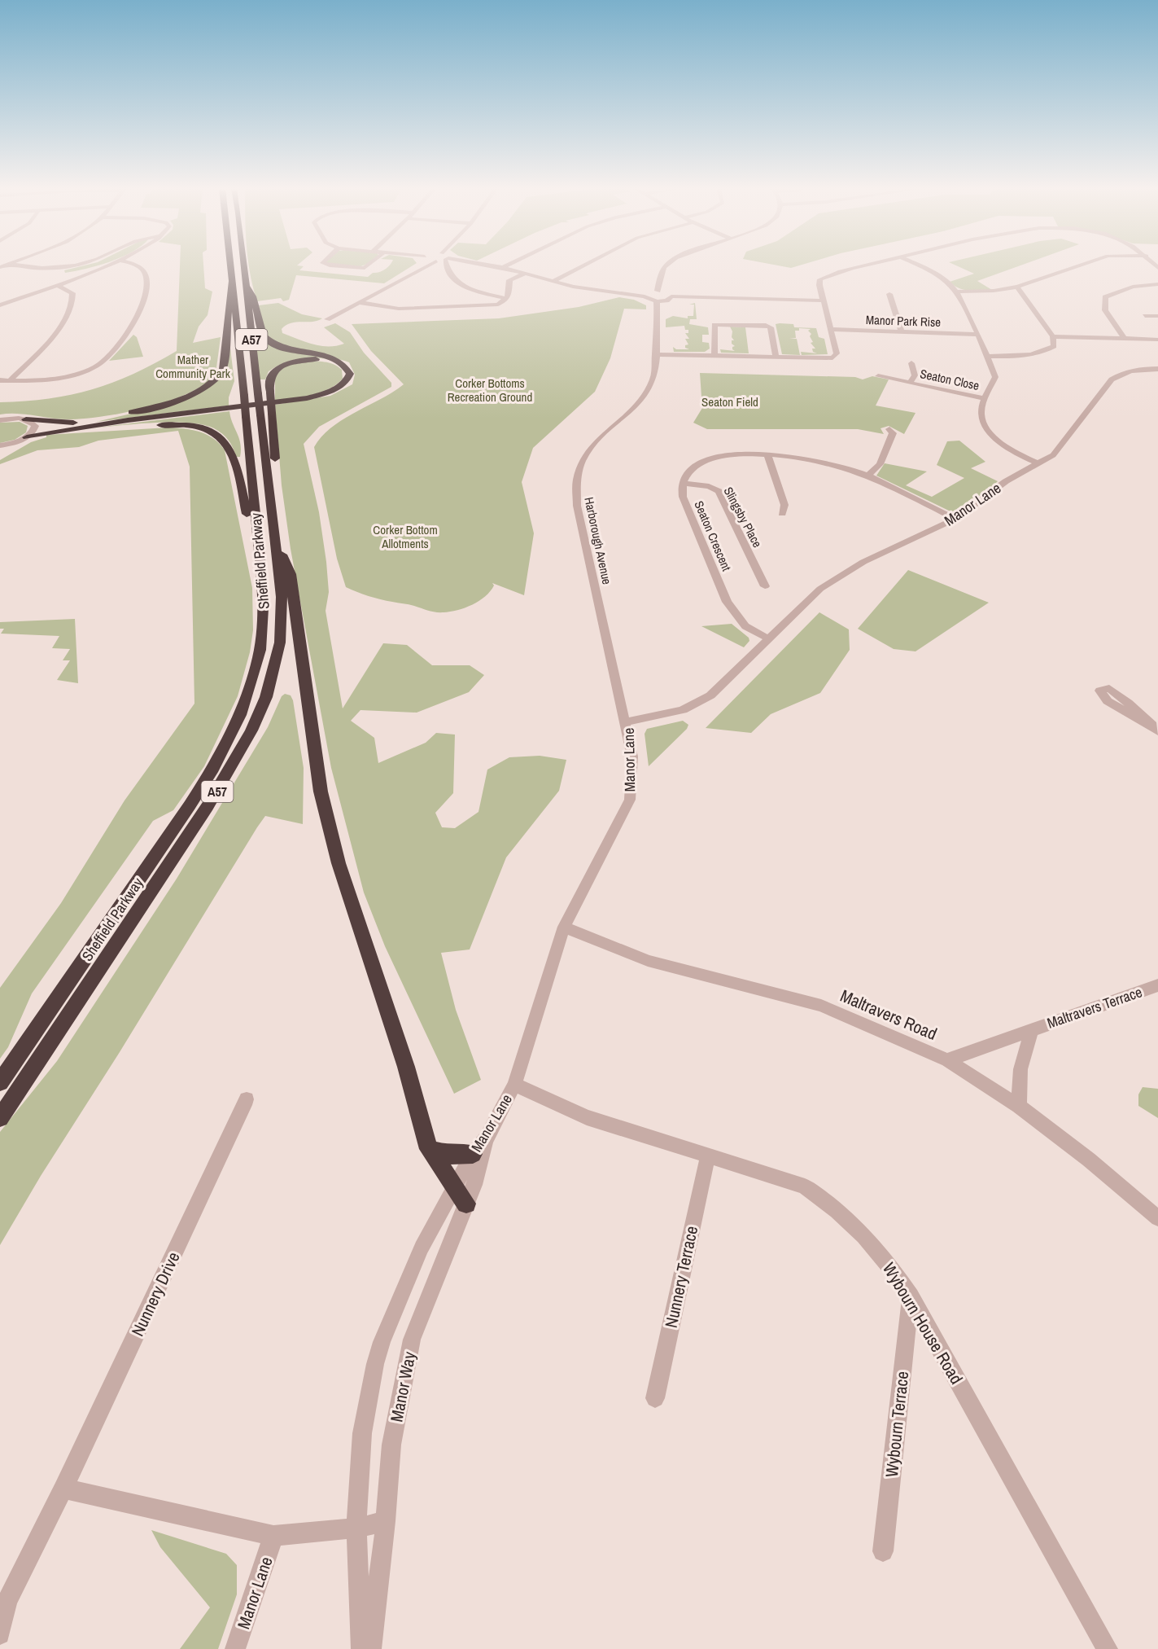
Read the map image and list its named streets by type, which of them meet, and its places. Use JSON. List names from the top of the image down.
{
  "streets": {
    "highway": ["A57", "Sheffield Parkway"],
    "street": [
      "Manor Park Rise",
      "Seaton Close",
      "Manor Lane",
      "Slingsby Place",
      "Seaton Crescent",
      "Harborough Avenue",
      "Maltravers Terrace",
      "Maltravers Road",
      "Nunnery Terrace",
      "Nunnery Drive",
      "Wybourn House Road",
      "Manor Way",
      "Wybourn Terrace"
    ]
  },
  "crossings": [
    ["A57", "Manor Lane"],
    ["A57", "Sheffield Parkway"],
    ["A57", "Manor Way"],
    ["Manor Lane", "Seaton Crescent"],
    ["Manor Lane", "Harborough Avenue"],
    ["Manor Lane", "Maltravers Road"],
    ["Manor Lane", "Wybourn House Road"],
    ["Manor Lane", "Manor Way"],
    ["Slingsby Place", "Seaton Crescent"],
    ["Maltravers Terrace", "Maltravers Road"],
    ["Nunnery Terrace", "Wybourn House Road"],
    ["Wybourn House Road", "Wybourn Terrace"]
  ],
  "parks": [
    "Mather Community Park",
    "Corker Bottoms Recreation Ground",
    "Seaton Field",
    "Corker Bottom Allotments"
  ]
}
